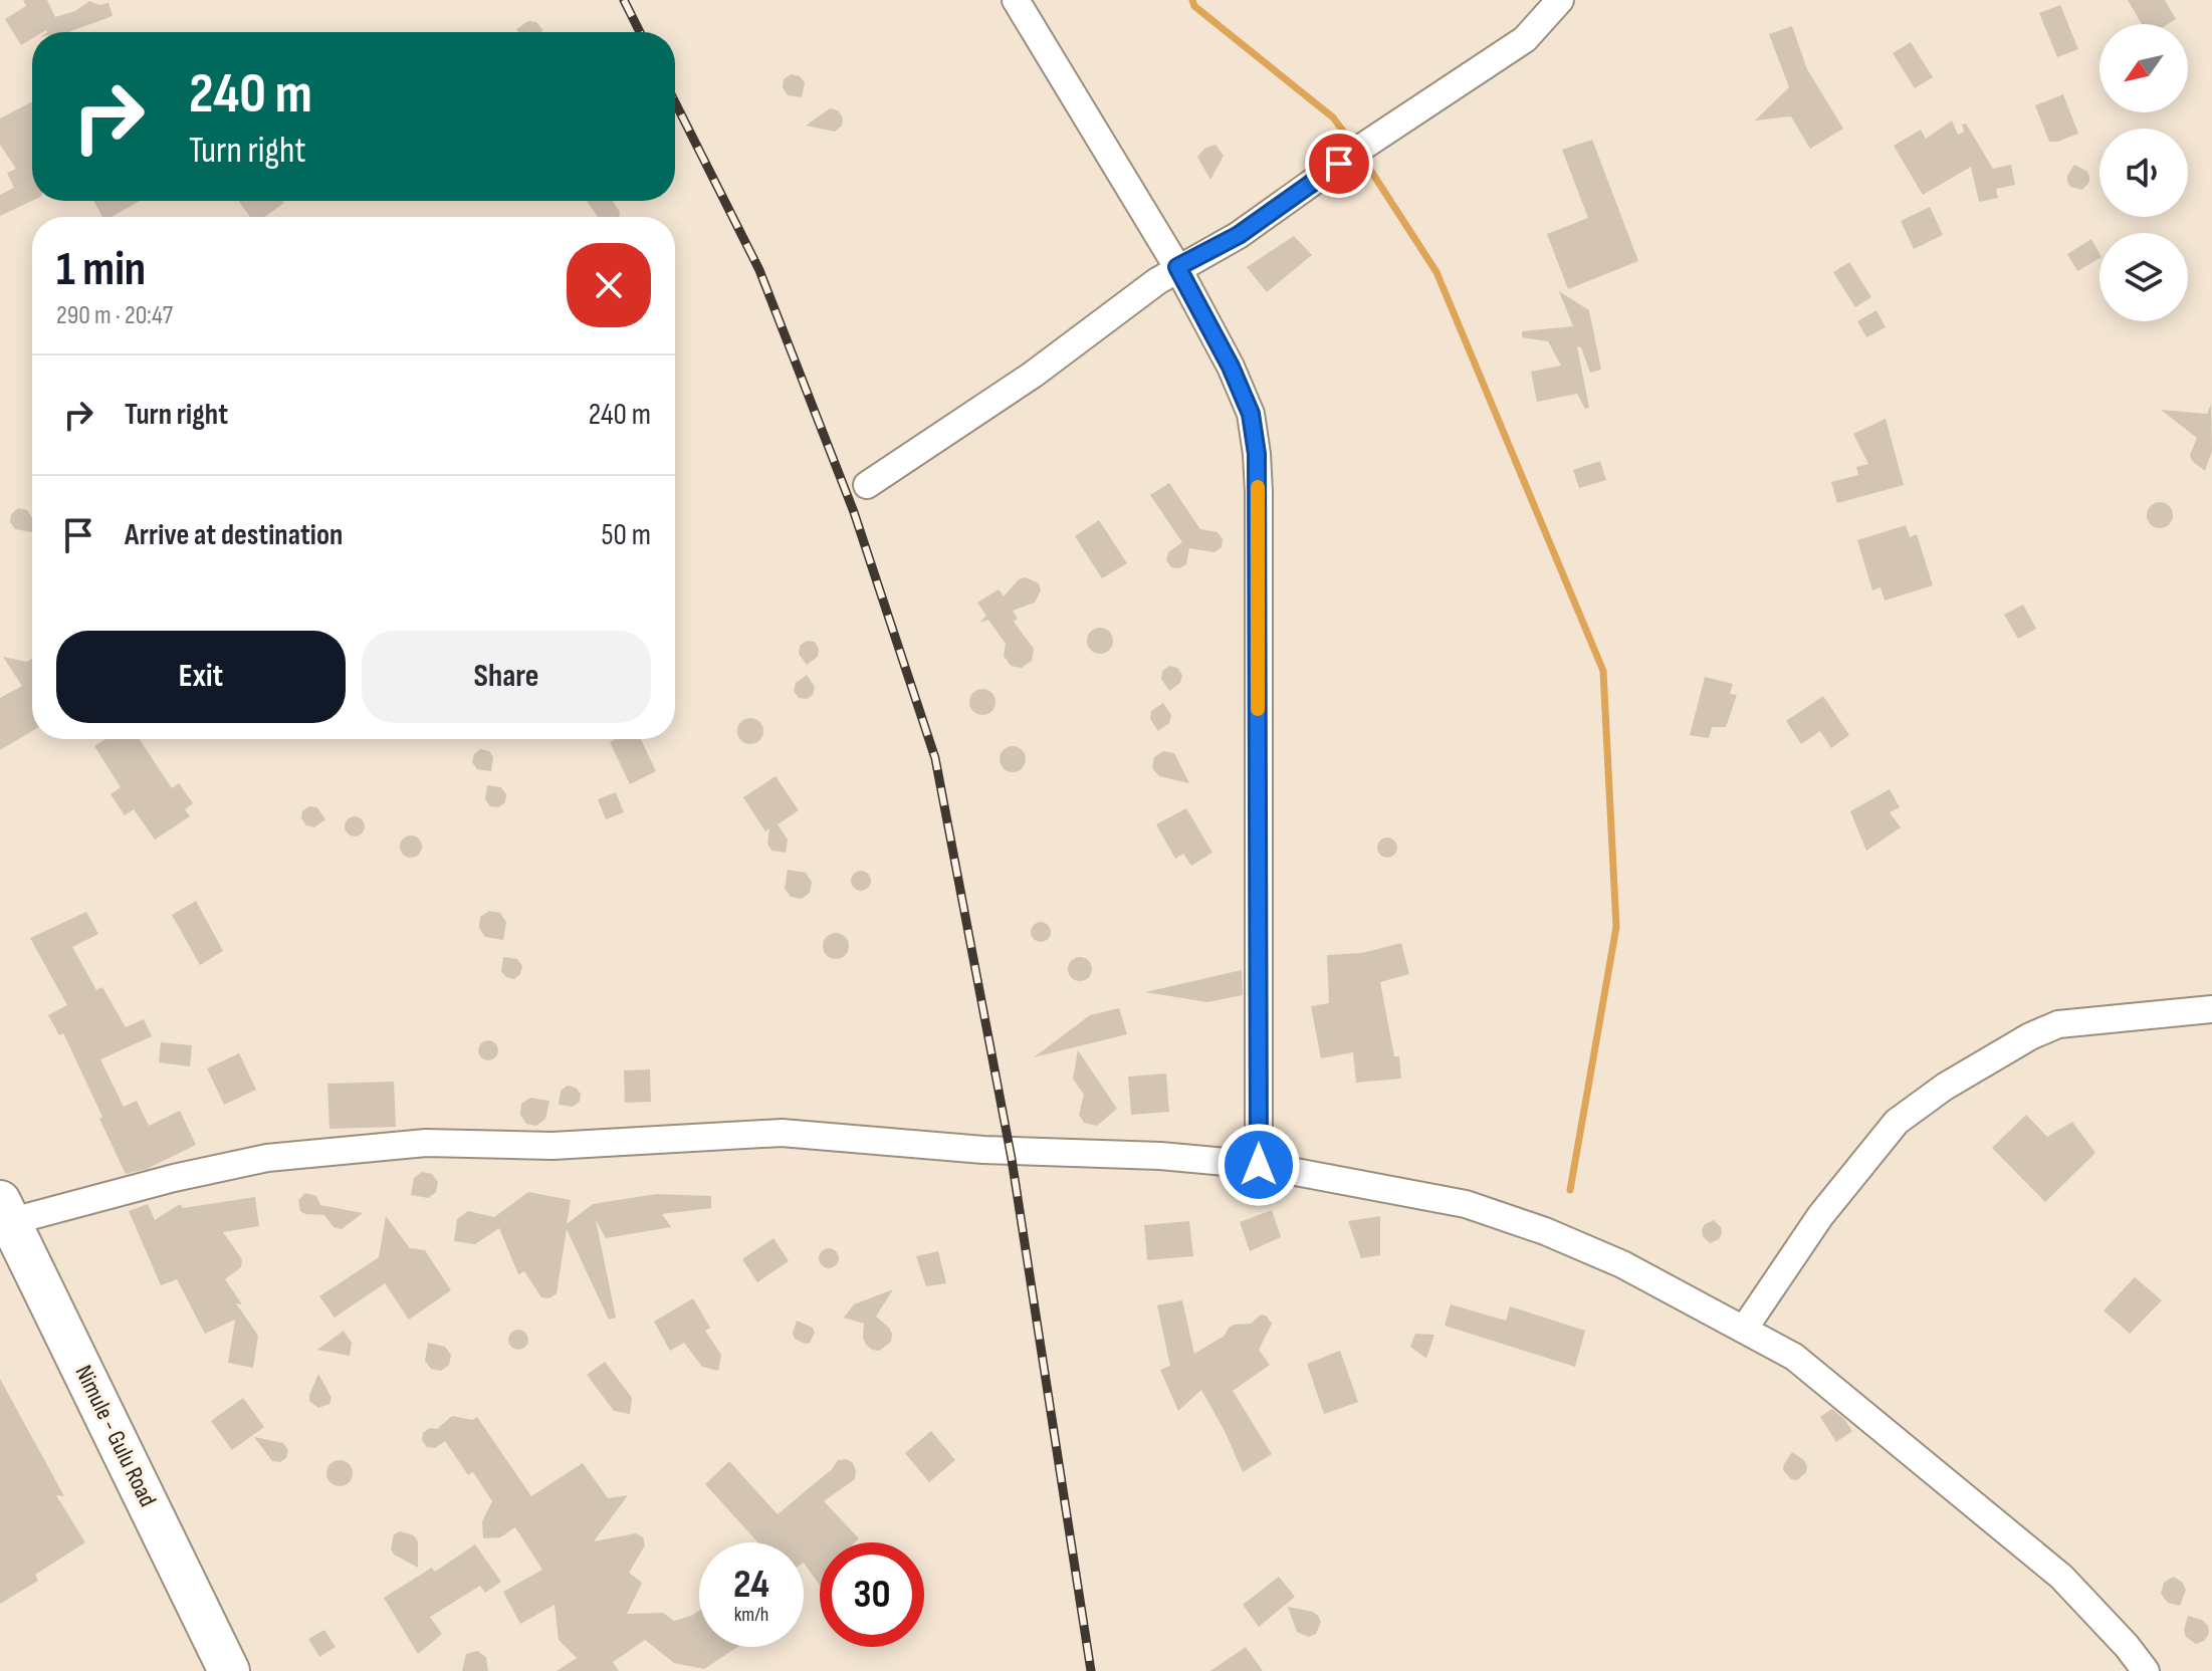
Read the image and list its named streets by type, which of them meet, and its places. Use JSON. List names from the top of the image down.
{
  "streets": {
    "main road": ["Nimule - Gulu Road"]
  },
  "north": "bottom left",
  "page": {
    "turn": ["240 m", "Turn right"],
    "heading": ["1 min", "290 m · 20:47"],
    "list": [
      {
        "name": "Turn right",
        "value": "240 m"
      },
      {
        "name": "Arrive at destination",
        "value": "50 m"
      }
    ],
    "buttons": ["Exit", "Share"],
    "speed": "24 km/h",
    "limit": "30"
  }
}
